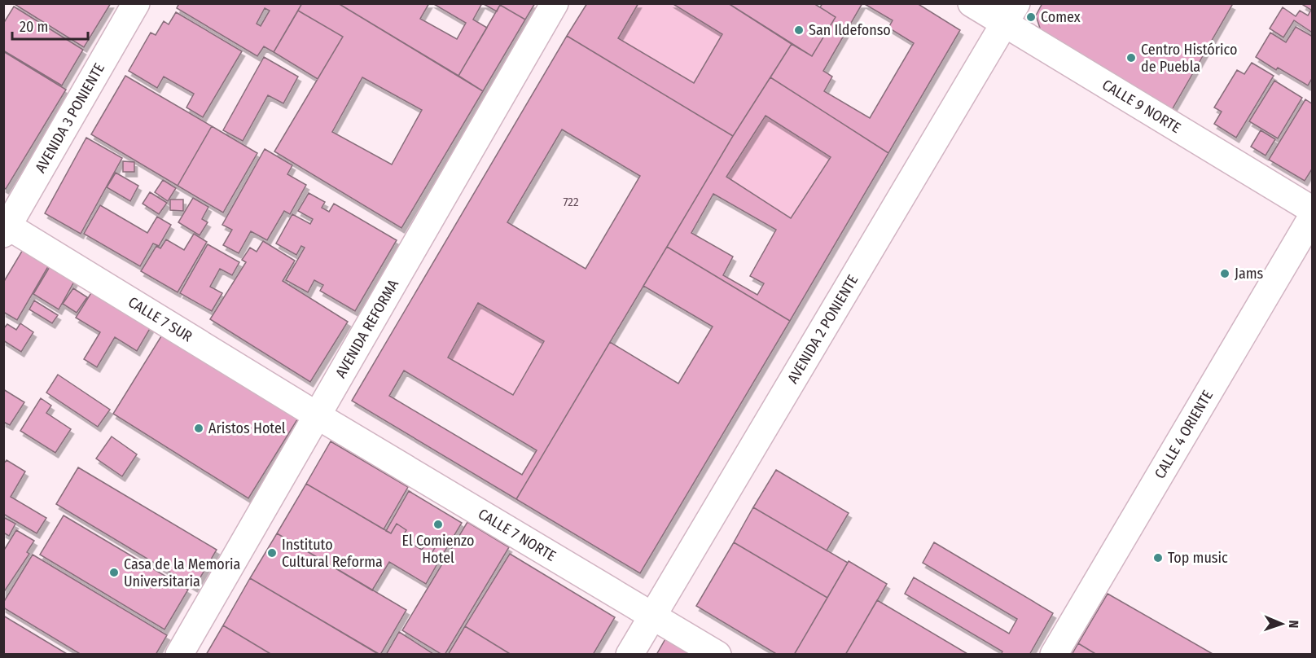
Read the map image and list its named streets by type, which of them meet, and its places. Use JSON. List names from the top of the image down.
{
  "streets": {
    "street": [
      "CALLE 9 NORTE",
      "AVENIDA 3 PONIENTE",
      "CALLE 7 SUR",
      "AVENIDA REFORMA",
      "AVENIDA 2 PONIENTE",
      "CALLE 4 ORIENTE",
      "CALLE 7 NORTE"
    ]
  },
  "crossings": [
    ["CALLE 9 NORTE", "AVENIDA 2 PONIENTE"],
    ["AVENIDA 3 PONIENTE", "CALLE 7 SUR"],
    ["CALLE 7 SUR", "AVENIDA REFORMA"],
    ["CALLE 7 SUR", "CALLE 7 NORTE"],
    ["AVENIDA REFORMA", "CALLE 7 NORTE"],
    ["AVENIDA 2 PONIENTE", "CALLE 7 NORTE"]
  ],
  "places": [
    "Comex",
    "San Ildefonso",
    "Centro Histórico de Puebla",
    "Jams",
    "Aristos Hotel",
    "El Comienzo Hotel",
    "Instituto Cultural Reforma",
    "Top music",
    "Casa de la Memoria Universitaria"
  ],
  "house_numbers": ["722"],
  "scale_bar": "20 m",
  "north": "right"
}
